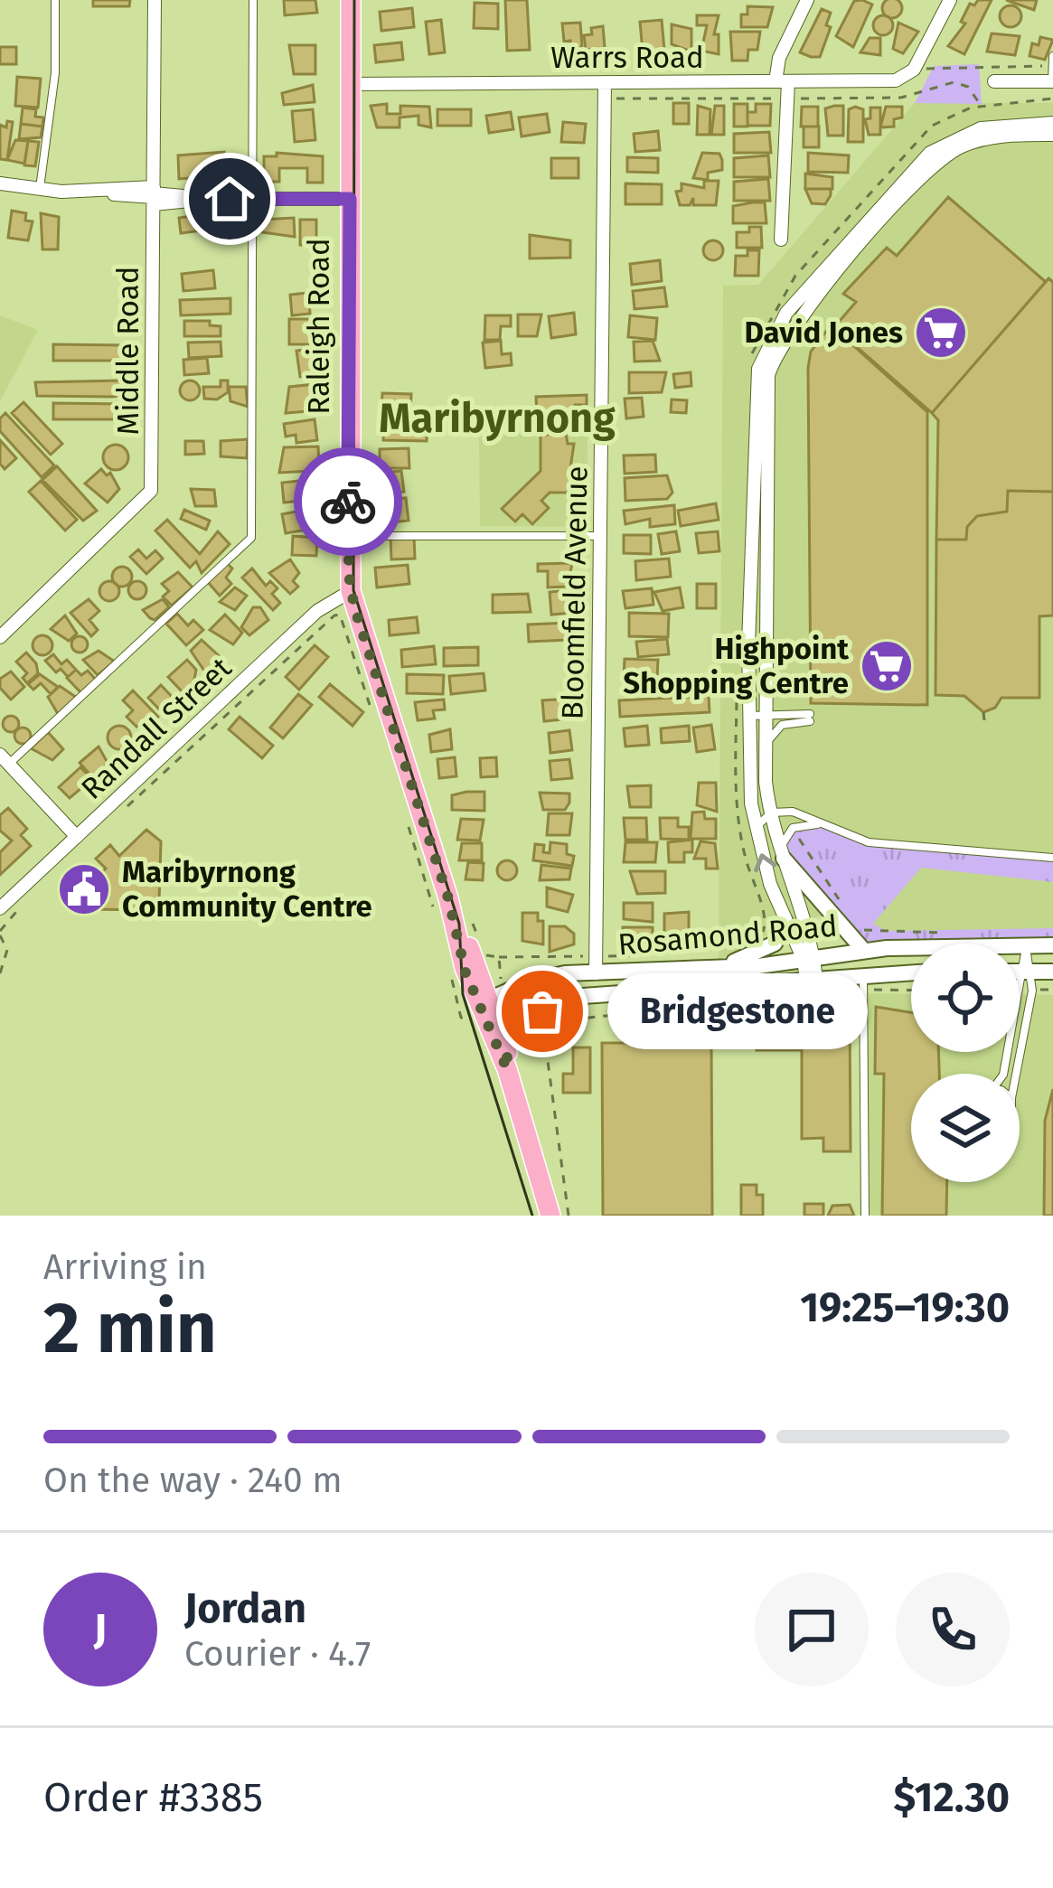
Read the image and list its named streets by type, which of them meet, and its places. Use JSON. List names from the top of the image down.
{
  "streets": {
    "main road": ["Raleigh Road"],
    "street": [
      "Warrs Road",
      "Middle Road",
      "Bloomfield Avenue",
      "Randall Street",
      "Rosamond Road"
    ]
  },
  "crossings": [
    ["Warrs Road", "Raleigh Road"],
    ["Warrs Road", "Bloomfield Avenue"],
    ["Raleigh Road", "Randall Street"],
    ["Raleigh Road", "Rosamond Road"],
    ["Bloomfield Avenue", "Rosamond Road"]
  ],
  "districts": ["Maribyrnong"],
  "places": {
    "supermarket": ["David Jones", "Highpoint Shopping Centre"],
    "public building": ["Maribyrnong Community Centre"],
    "other": ["Bridgestone"]
  },
  "page": {
    "bubble": "Bridgestone",
    "heading": ["2 min", "Arriving in", "19:25–19:30"],
    "panel": [
      "Jordan",
      "Courier · 4.7",
      "Order #3385",
      "$12.30"
    ],
    "bar": "On the way · 240 m",
    "round": "J"
  }
}
